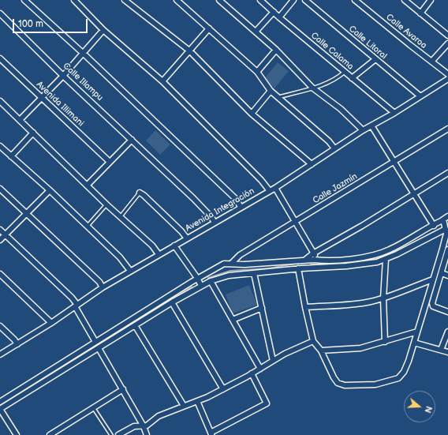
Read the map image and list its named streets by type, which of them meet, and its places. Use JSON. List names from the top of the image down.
{
  "streets": {
    "street": [
      "Calle Avaroa",
      "Calle Litoral",
      "Calle Calama",
      "Calle Illampu",
      "Avenida Illimani",
      "Calle Jazmín",
      "Avenida Integración"
    ]
  },
  "crossings": [
    ["Calle Litoral", "Avenida Integración"],
    ["Calle Calama", "Avenida Integración"],
    ["Calle Illampu", "Avenida Integración"]
  ],
  "scale_bar": "100 m",
  "north": "right"
}
